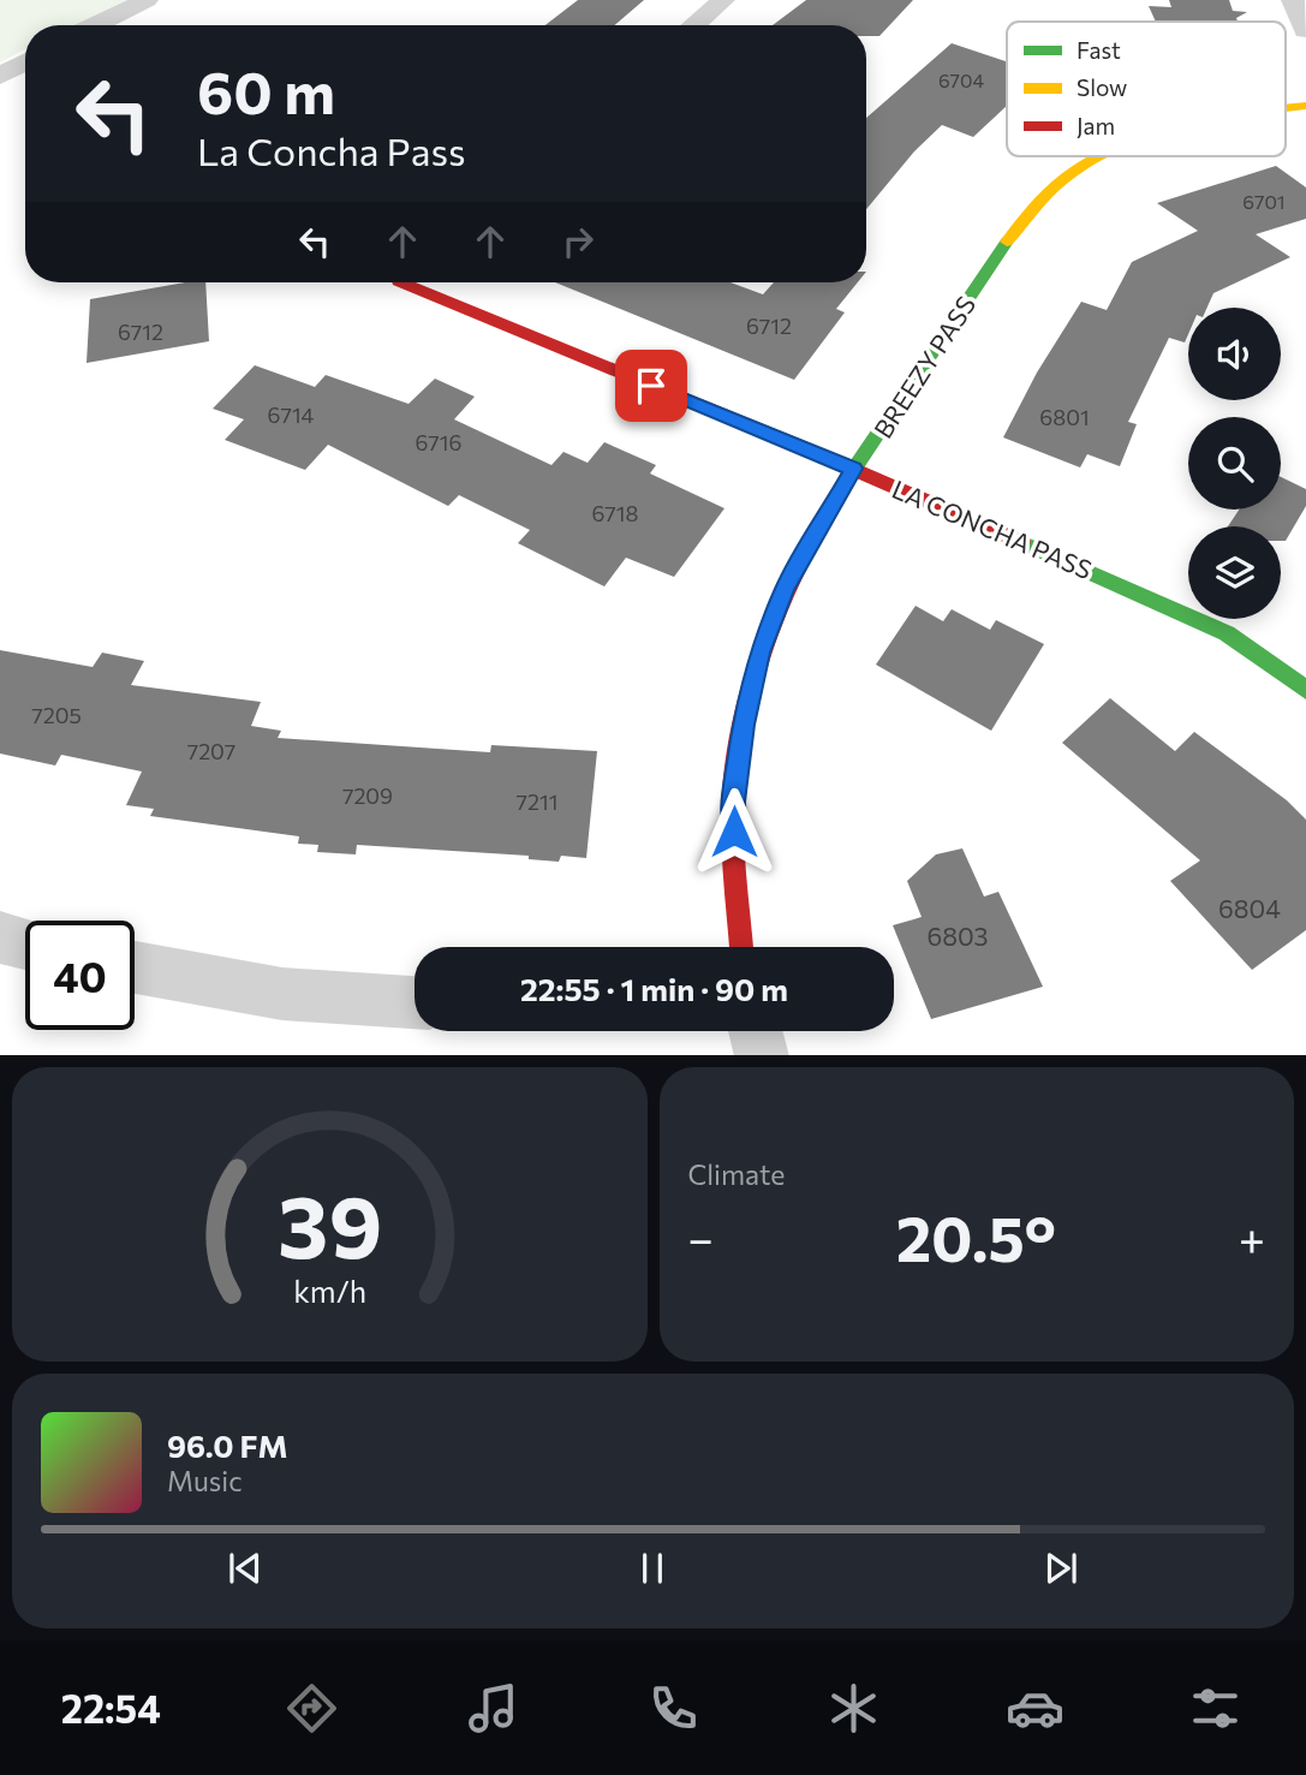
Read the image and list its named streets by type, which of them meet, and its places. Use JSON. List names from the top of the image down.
{
  "streets": {
    "street": ["BREEZY PASS", "LA CONCHA PASS"]
  },
  "crossings": [
    ["BREEZY PASS", "LA CONCHA PASS"]
  ],
  "house_numbers": [
    "6704",
    "6701",
    "6712",
    "6712",
    "6714",
    "6801",
    "6716",
    "6718",
    "7205",
    "7207",
    "7209",
    "7211",
    "6804",
    "6803"
  ],
  "legend": ["Fast", "Slow", "Jam"],
  "page": {
    "turn": ["60 m", "La Concha Pass"],
    "limit": "40",
    "trip": "22:55 · 1 min · 90 m",
    "tile": "Climate",
    "heat": ["−", "20.5°", "+"],
    "song": ["96.0 FM", "Music"],
    "tabs": "22:54",
    "gauge": ["39", "km/h"]
  }
}
